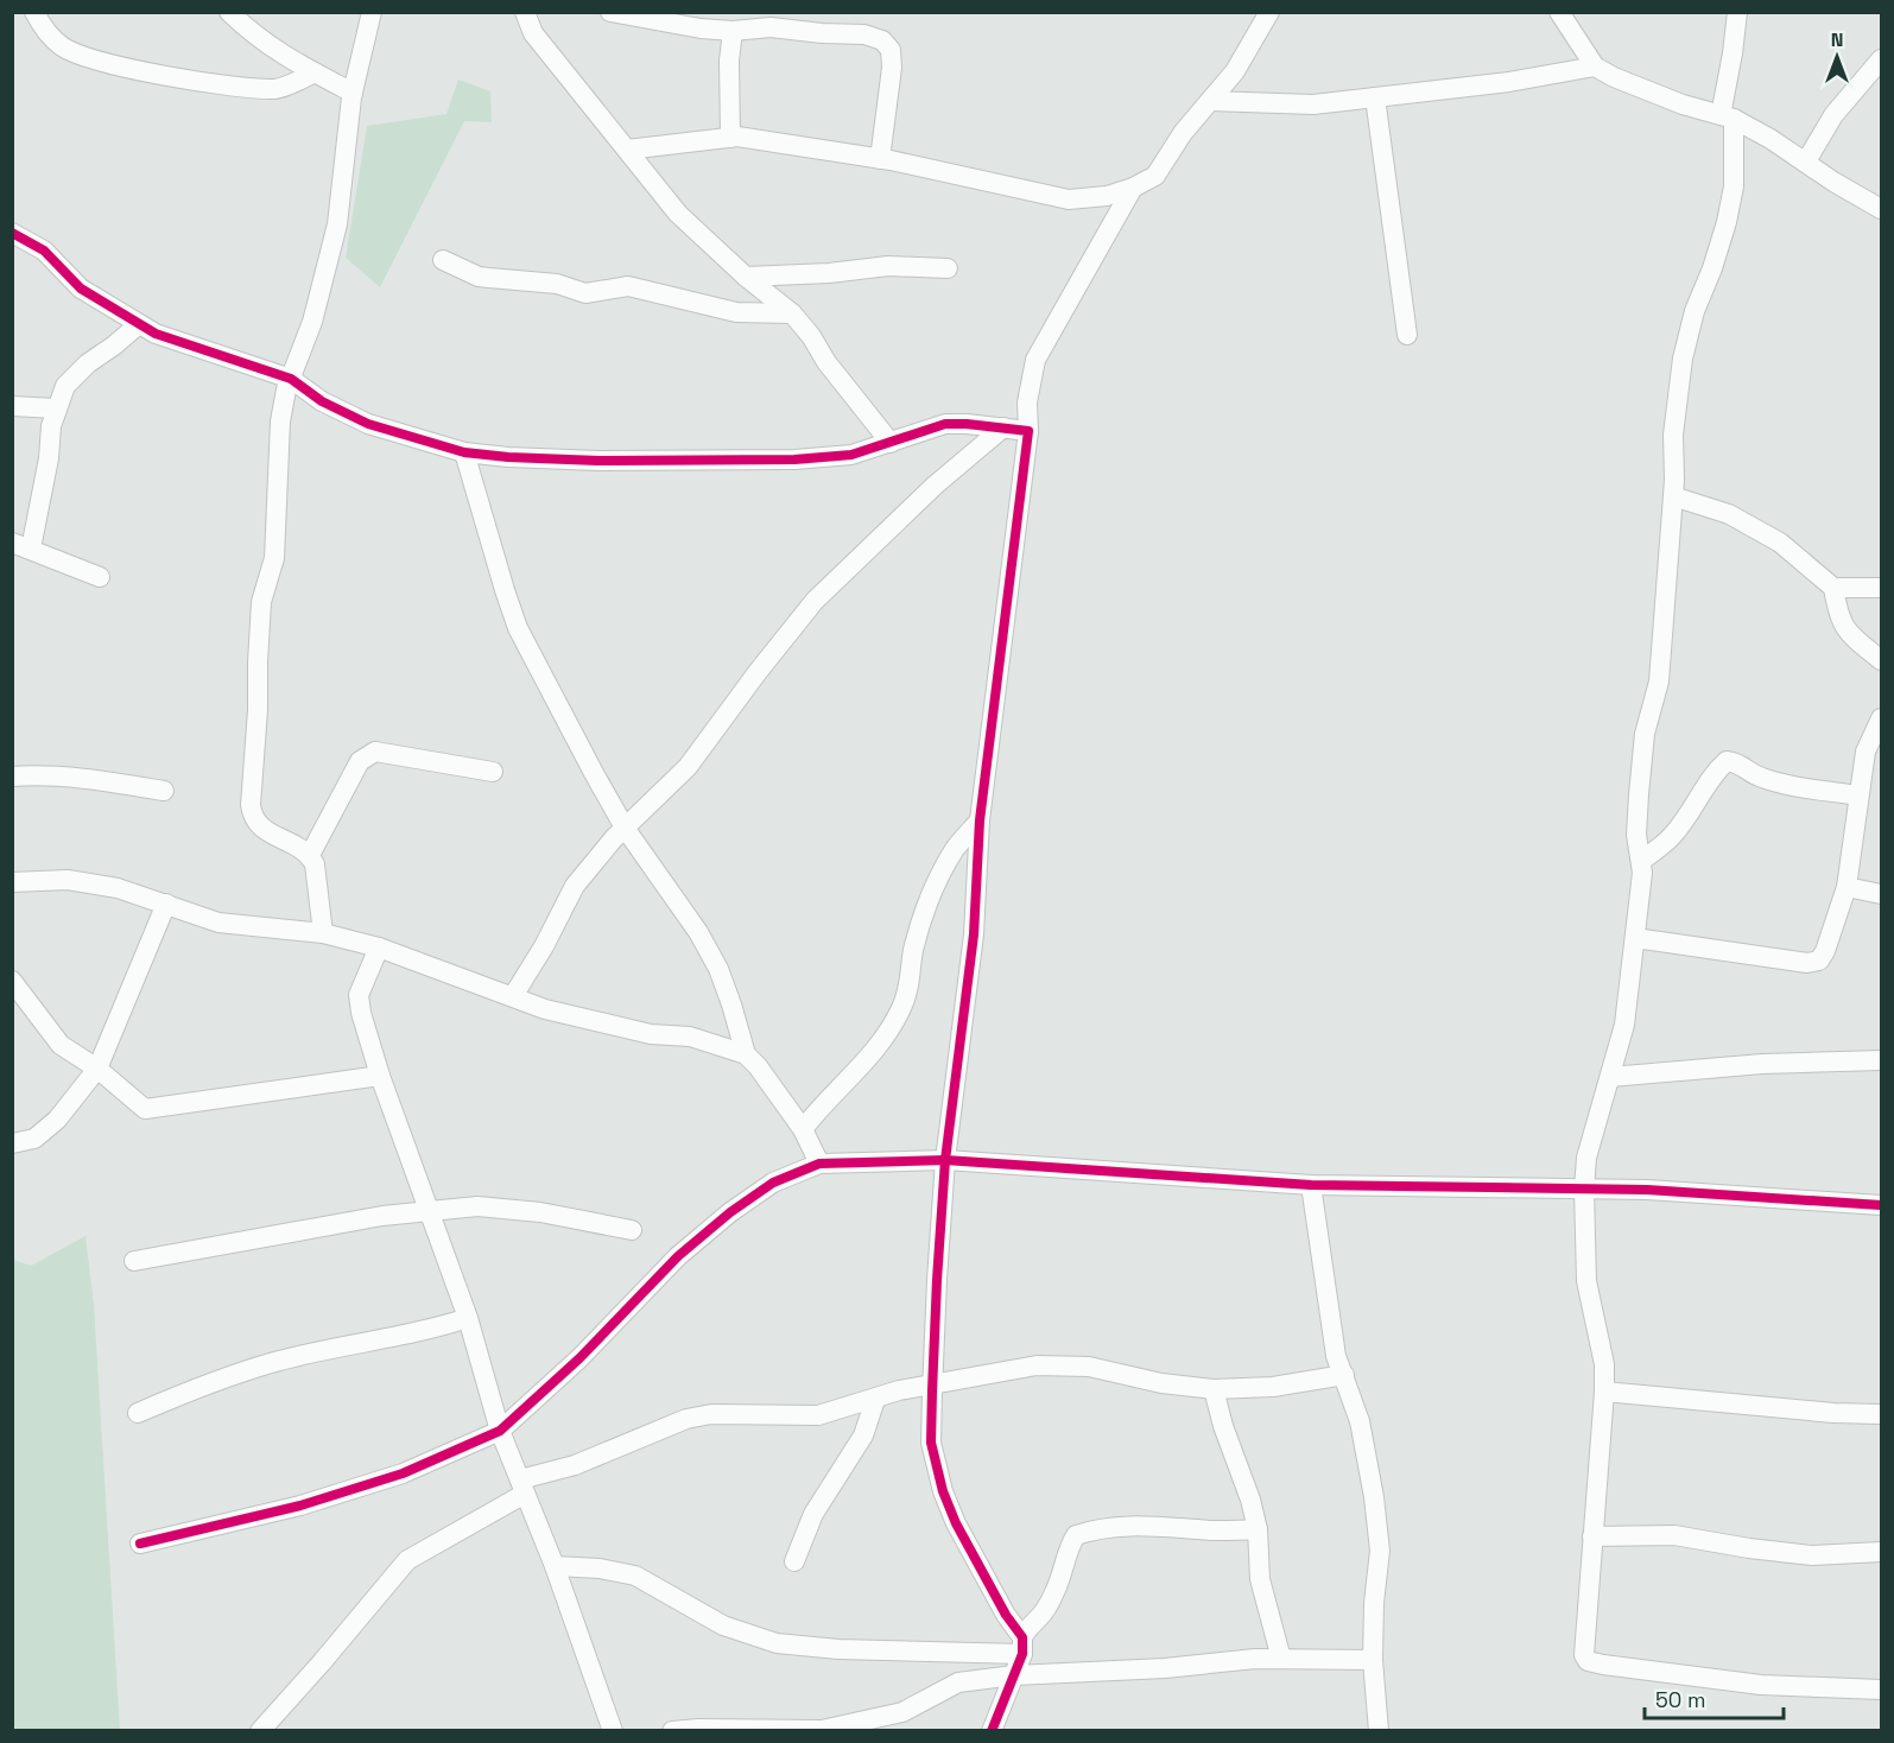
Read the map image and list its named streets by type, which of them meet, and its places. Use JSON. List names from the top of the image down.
{
  "scale_bar": "50 m",
  "north": "top"
}
